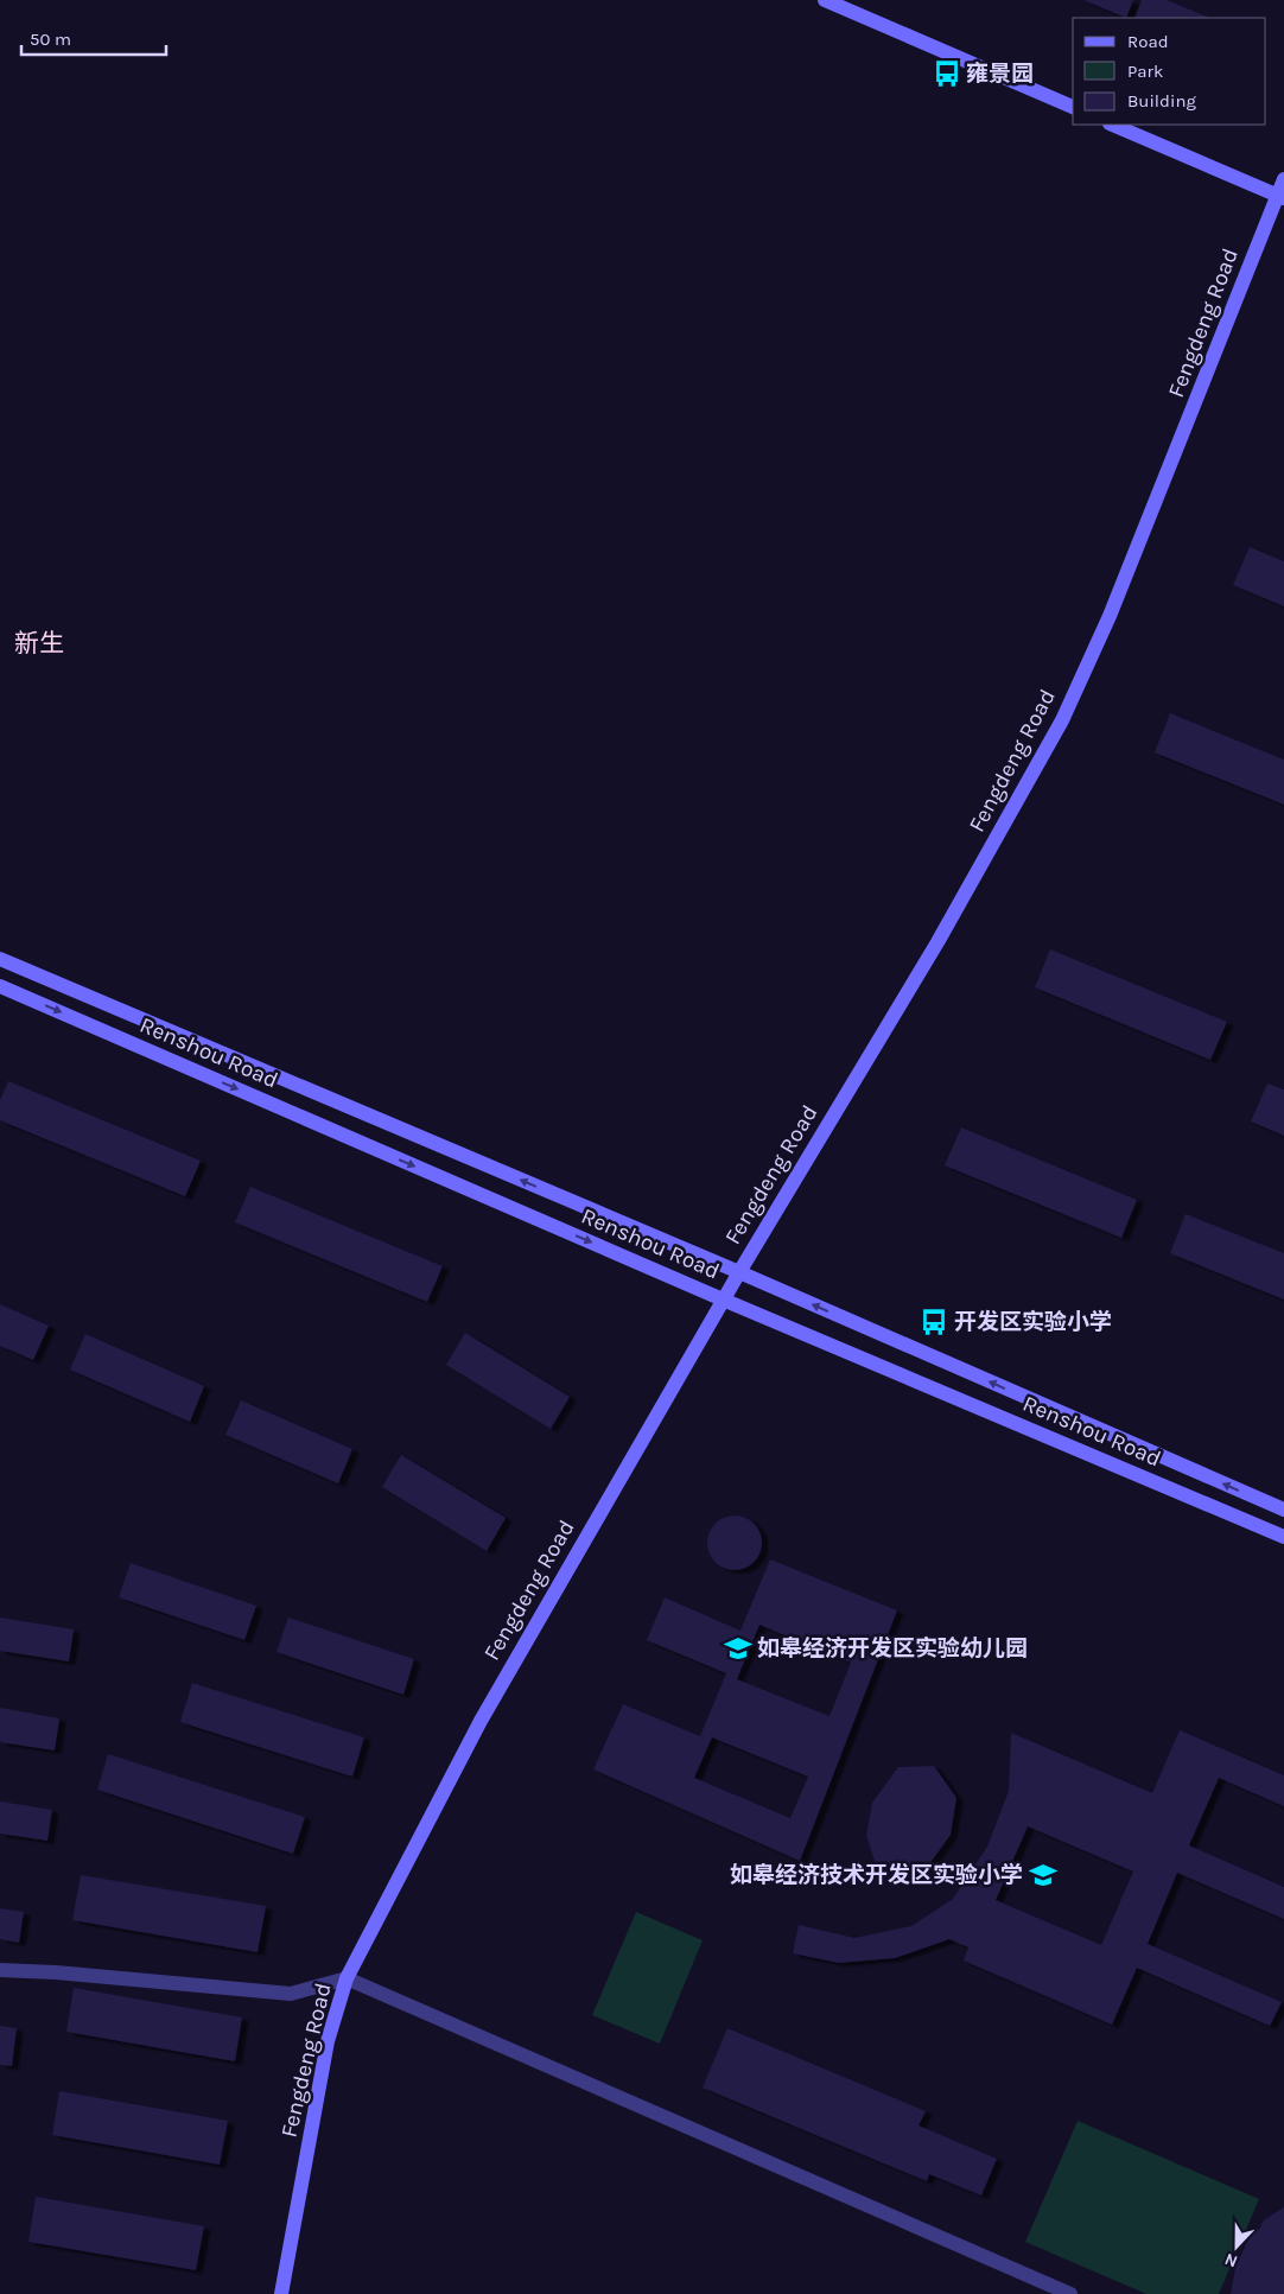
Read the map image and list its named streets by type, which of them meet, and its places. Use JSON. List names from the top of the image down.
{
  "streets": {
    "street": ["Fengdeng Road", "Renshou Road"]
  },
  "crossings": [
    ["Fengdeng Road", "Renshou Road"]
  ],
  "districts": ["新生"],
  "places": {
    "bus stop": ["雍景园", "开发区实验小学"],
    "school or university": ["如皋经济开发区实验幼儿园", "如皋经济技术开发区实验小学"]
  },
  "legend": ["Road", "Park", "Building"],
  "scale_bar": "50 m",
  "north": "bottom"
}
